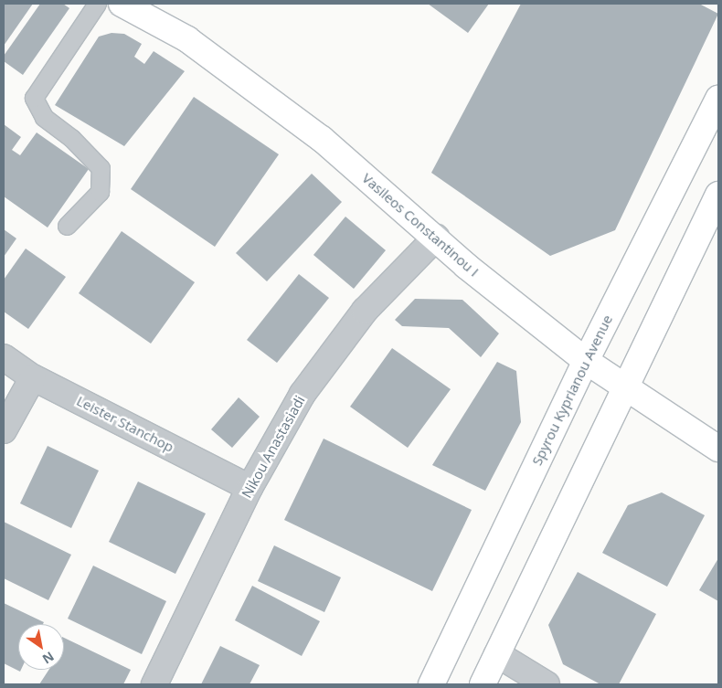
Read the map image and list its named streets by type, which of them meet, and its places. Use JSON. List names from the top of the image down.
{
  "streets": {
    "main road": ["Vasileos Constantinou I", "Spyrou Kyprianou Avenue"],
    "street": ["Leister Stanchop", "Nikou Anastasiadi"]
  },
  "crossings": [
    ["Vasileos Constantinou I", "Spyrou Kyprianou Avenue"],
    ["Vasileos Constantinou I", "Nikou Anastasiadi"],
    ["Leister Stanchop", "Nikou Anastasiadi"]
  ],
  "north": "bottom right"
}
